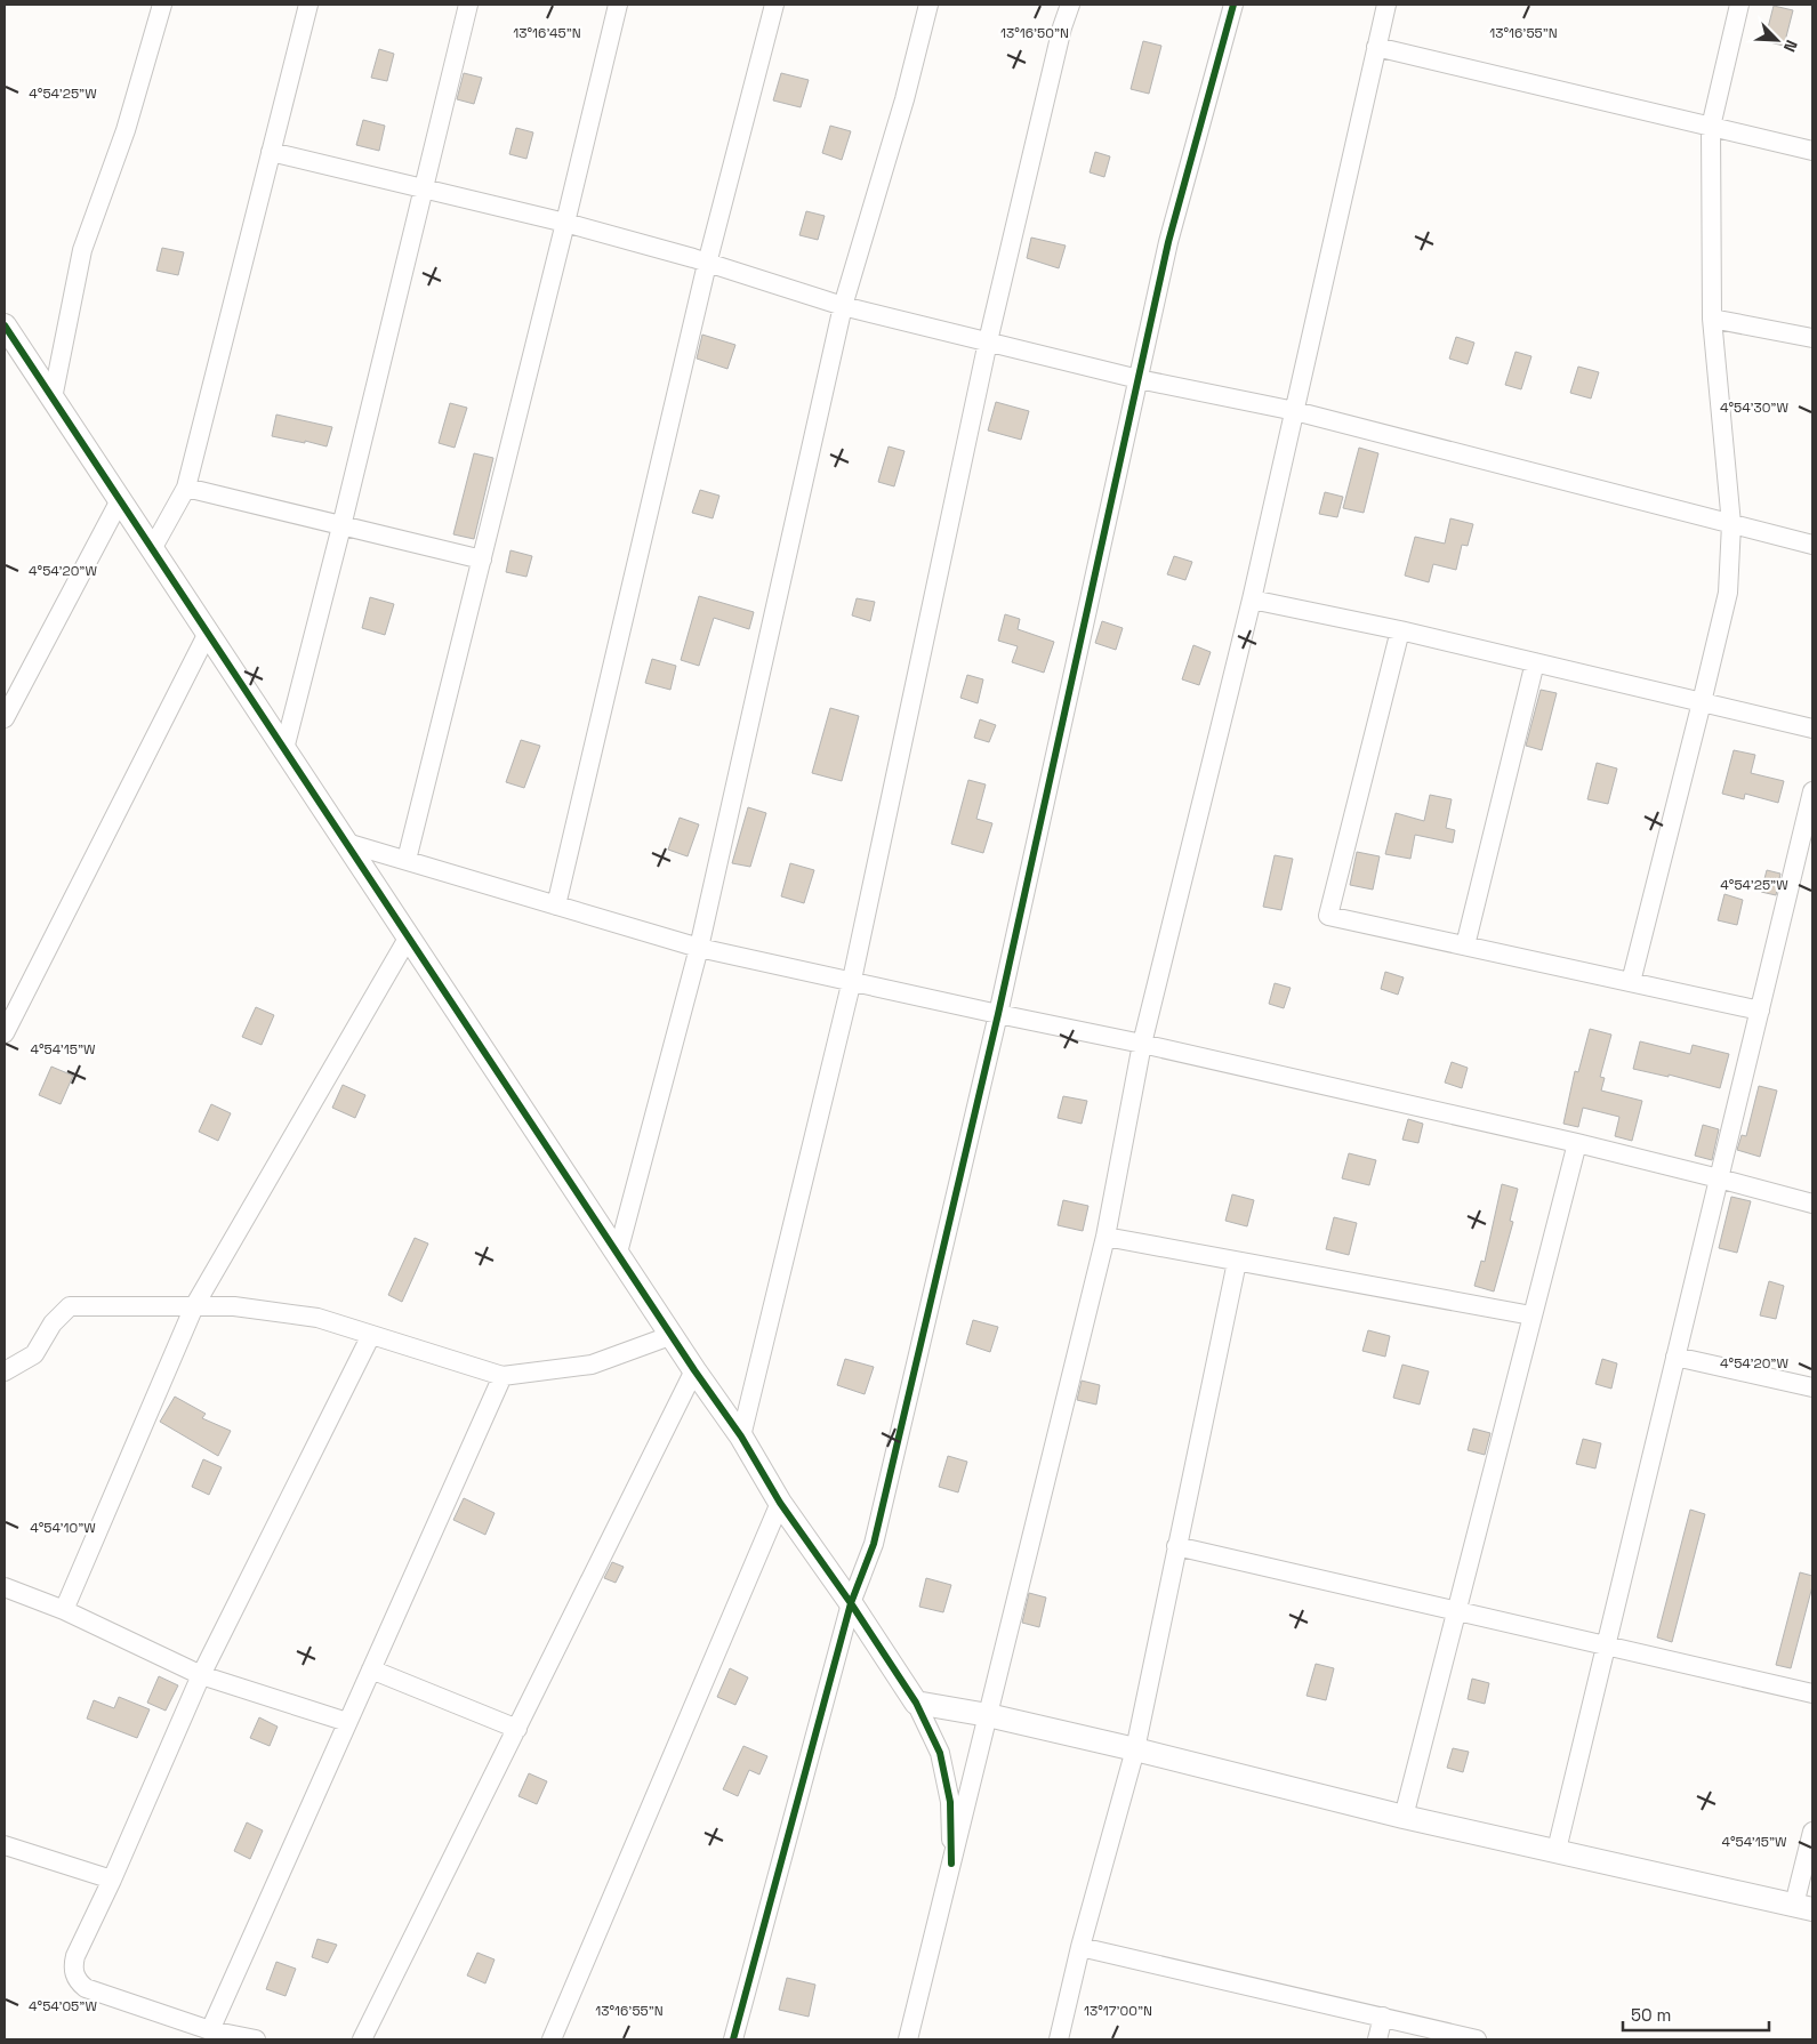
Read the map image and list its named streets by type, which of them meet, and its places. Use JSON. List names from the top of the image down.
{
  "scale_bar": "50 m",
  "north": "bottom right",
  "coordinates": [
    "13°16'45\"N",
    "13°16'50\"N",
    "13°16'55\"N",
    "4°54'25\"W",
    "4°54'30\"W",
    "4°54'20\"W",
    "4°54'15\"W",
    "4°54'10\"W",
    "4°54'05\"W",
    "13°17'00\"N"
  ]
}
